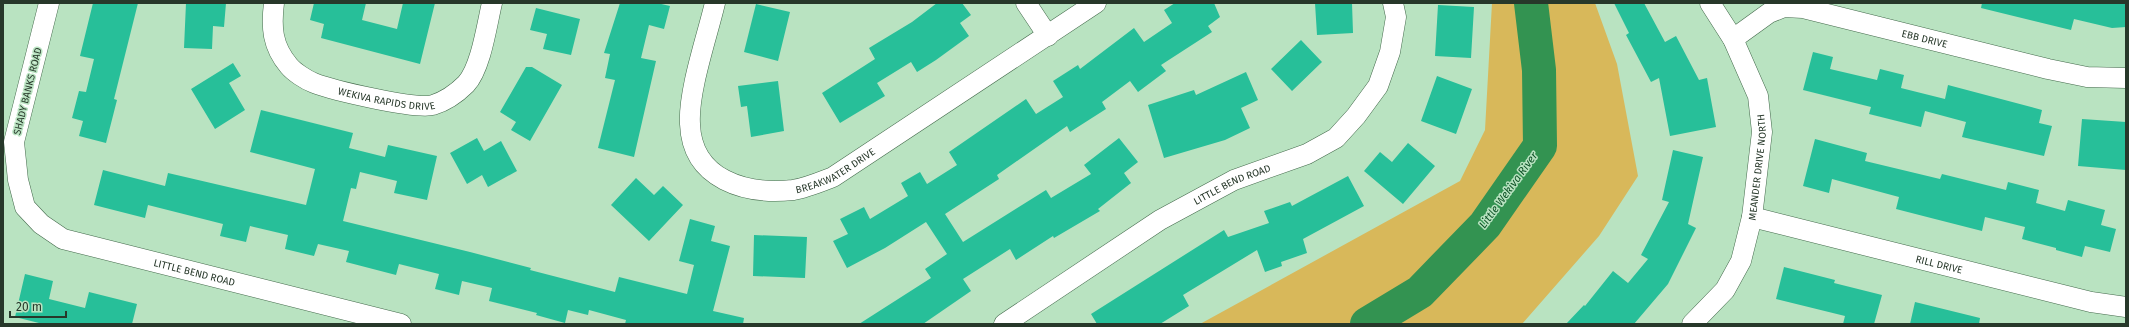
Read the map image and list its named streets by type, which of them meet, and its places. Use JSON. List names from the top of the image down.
{
  "streets": {
    "street": [
      "EBB DRIVE",
      "SHADY BANKS ROAD",
      "WEKIVA RAPIDS DRIVE",
      "MEANDER DRIVE NORTH",
      "BREAKWATER DRIVE",
      "LITTLE BEND ROAD",
      "RILL DRIVE"
    ]
  },
  "crossings": [
    ["EBB DRIVE", "MEANDER DRIVE NORTH"],
    ["SHADY BANKS ROAD", "LITTLE BEND ROAD"],
    ["MEANDER DRIVE NORTH", "RILL DRIVE"]
  ],
  "water": ["Little Wekiva River"],
  "scale_bar": "20 m"
}
